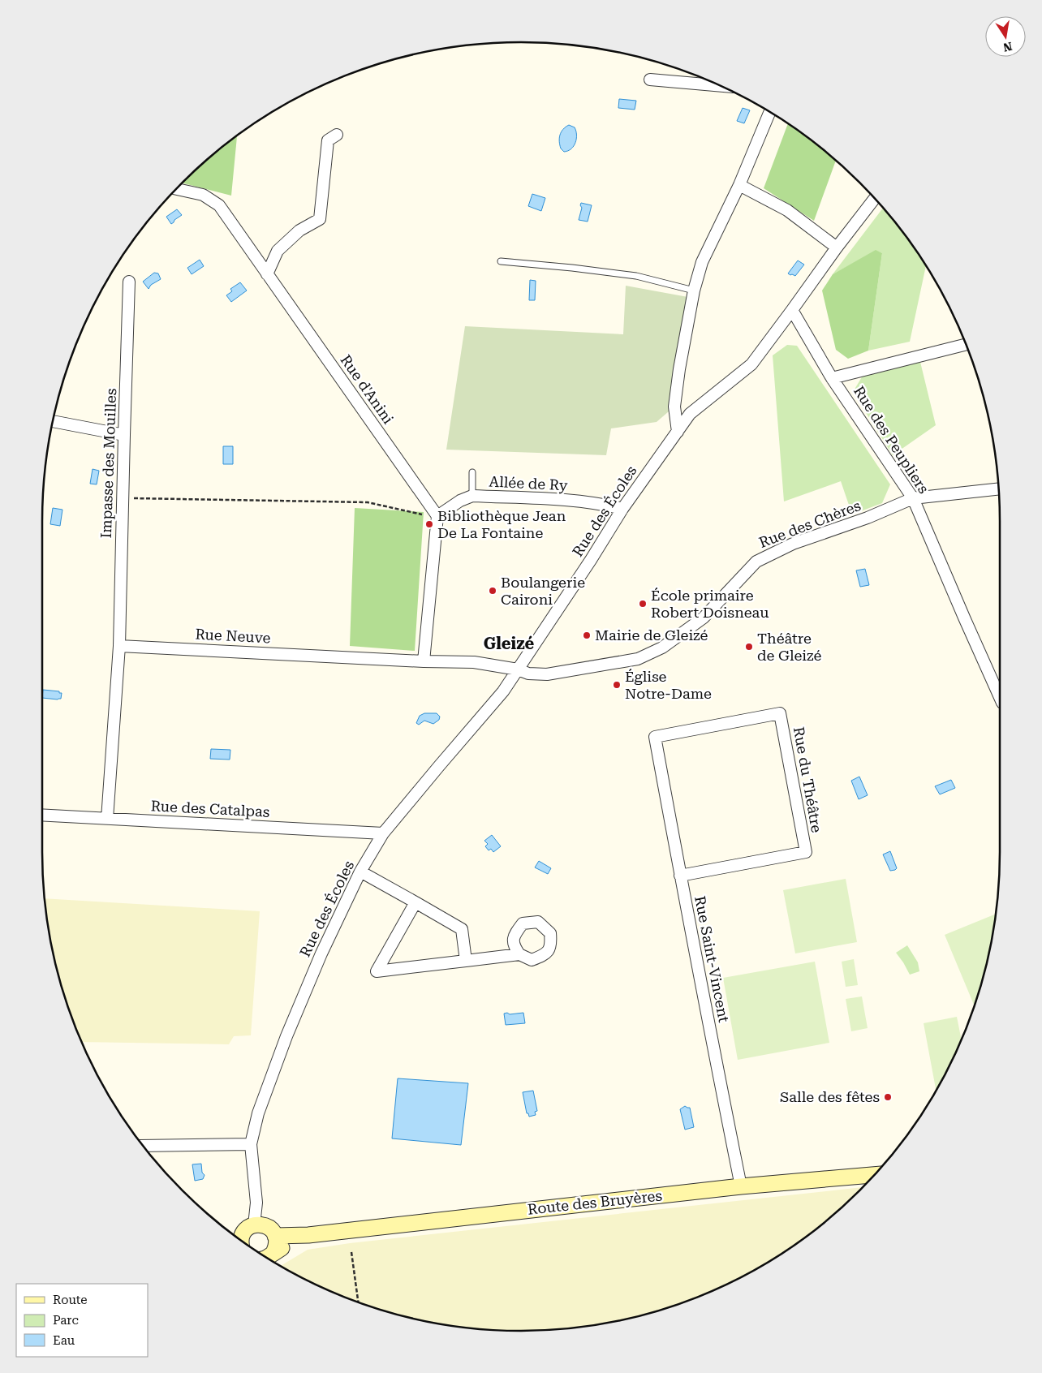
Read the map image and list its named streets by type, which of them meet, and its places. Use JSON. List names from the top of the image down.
{
  "streets": {
    "main road": ["Route des Bruyères"],
    "street": [
      "Rue d'Anini",
      "Rue des Peupliers",
      "Impasse des Mouilles",
      "Allée de Ry",
      "Rue des Écoles",
      "Rue des Chères",
      "Rue Neuve",
      "Rue du Théâtre",
      "Rue des Catalpas",
      "Rue Saint-Vincent"
    ]
  },
  "crossings": [
    ["Rue d'Anini", "Allée de Ry"],
    ["Rue des Peupliers", "Rue des Écoles"],
    ["Rue des Peupliers", "Rue des Chères"],
    ["Impasse des Mouilles", "Rue Neuve"],
    ["Allée de Ry", "Rue des Écoles"],
    ["Rue des Écoles", "Rue des Chères"],
    ["Rue des Écoles", "Rue Neuve"],
    ["Rue des Écoles", "Rue des Catalpas"],
    ["Rue des Écoles", "Route des Bruyères"],
    ["Rue des Chères", "Rue Neuve"],
    ["Rue du Théâtre", "Rue Saint-Vincent"],
    ["Rue Saint-Vincent", "Route des Bruyères"]
  ],
  "districts": ["Gleizé"],
  "places": [
    "Bibliothèque Jean De La Fontaine",
    "Boulangerie Caironi",
    "École primaire Robert Doisneau",
    "Mairie de Gleizé",
    "Théâtre de Gleizé",
    "Église Notre-Dame",
    "Salle des fêtes"
  ],
  "legend": ["Route", "Parc", "Eau"],
  "north": "bottom"
}
